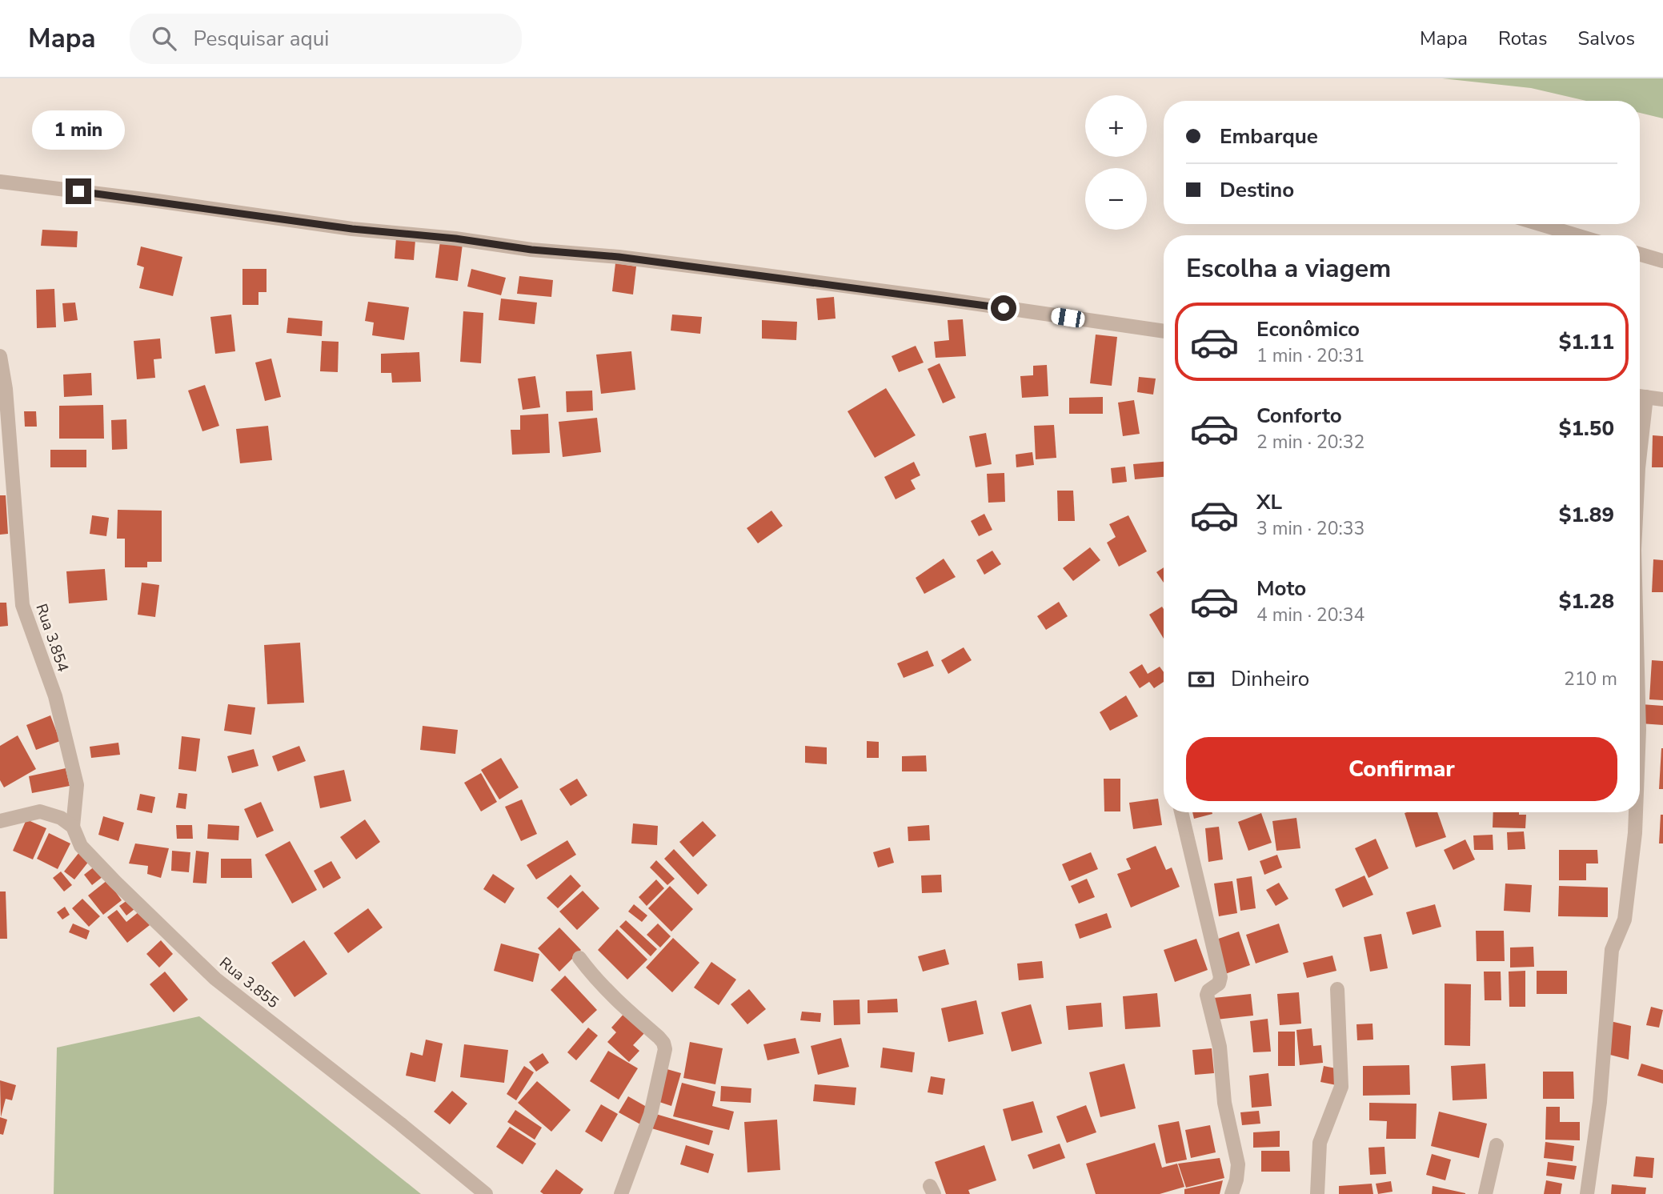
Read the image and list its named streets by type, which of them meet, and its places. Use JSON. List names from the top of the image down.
{
  "streets": {
    "street": ["Rua 3.854", "Rua 3.855"]
  },
  "crossings": [
    ["Rua 3.854", "Rua 3.855"]
  ],
  "page": {
    "header": "Mapa",
    "search": "Pesquisar aqui",
    "nav": ["Mapa", "Rotas", "Salvos"],
    "map_buttons": ["+", "−"],
    "banner": ["Embarque", "Destino"],
    "bubble": "1 min",
    "heading": "Escolha a viagem",
    "list": [
      {
        "name": "Econômico",
        "note": "1 min · 20:31",
        "value": "$1.11"
      },
      {
        "name": "Conforto",
        "note": "2 min · 20:32",
        "value": "$1.50"
      },
      {
        "name": "XL",
        "note": "3 min · 20:33",
        "value": "$1.89"
      },
      {
        "name": "Moto",
        "note": "4 min · 20:34",
        "value": "$1.28"
      }
    ],
    "pay": ["Dinheiro", "210 m"],
    "buttons": "Confirmar"
  }
}
